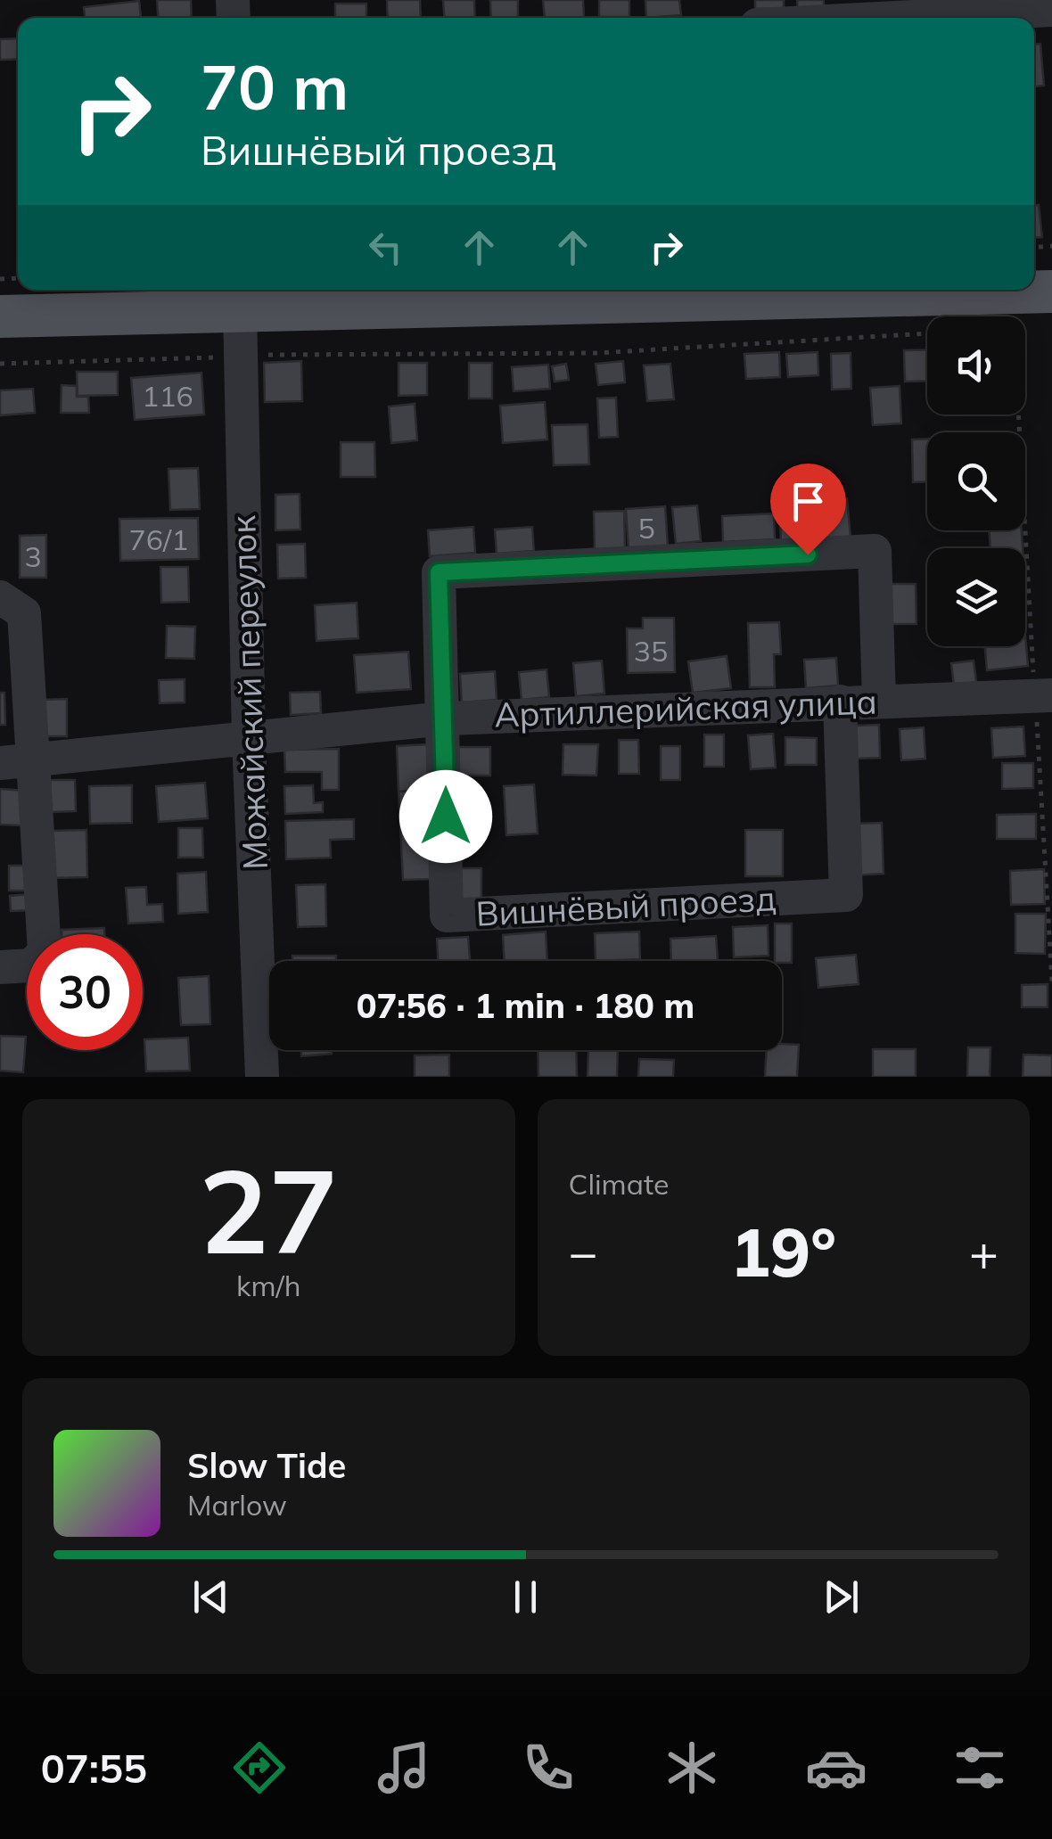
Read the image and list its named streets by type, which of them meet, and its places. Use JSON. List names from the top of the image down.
{
  "streets": {
    "street": ["Можайский переулок", "Артиллерийская улица", "Вишнёвый проезд"]
  },
  "crossings": [
    ["Можайский переулок", "Артиллерийская улица"],
    ["Артиллерийская улица", "Вишнёвый проезд"]
  ],
  "house_numbers": [
    "116",
    "5",
    "76/1",
    "3",
    "35"
  ],
  "page": {
    "turn": ["70 m", "Вишнёвый проезд"],
    "limit": "30",
    "trip": "07:56 · 1 min · 180 m",
    "tile": [
      ["27", "km/h"],
      "Climate"
    ],
    "heat": ["−", "19°", "+"],
    "song": ["Slow Tide", "Marlow"],
    "tabs": "07:55"
  }
}
